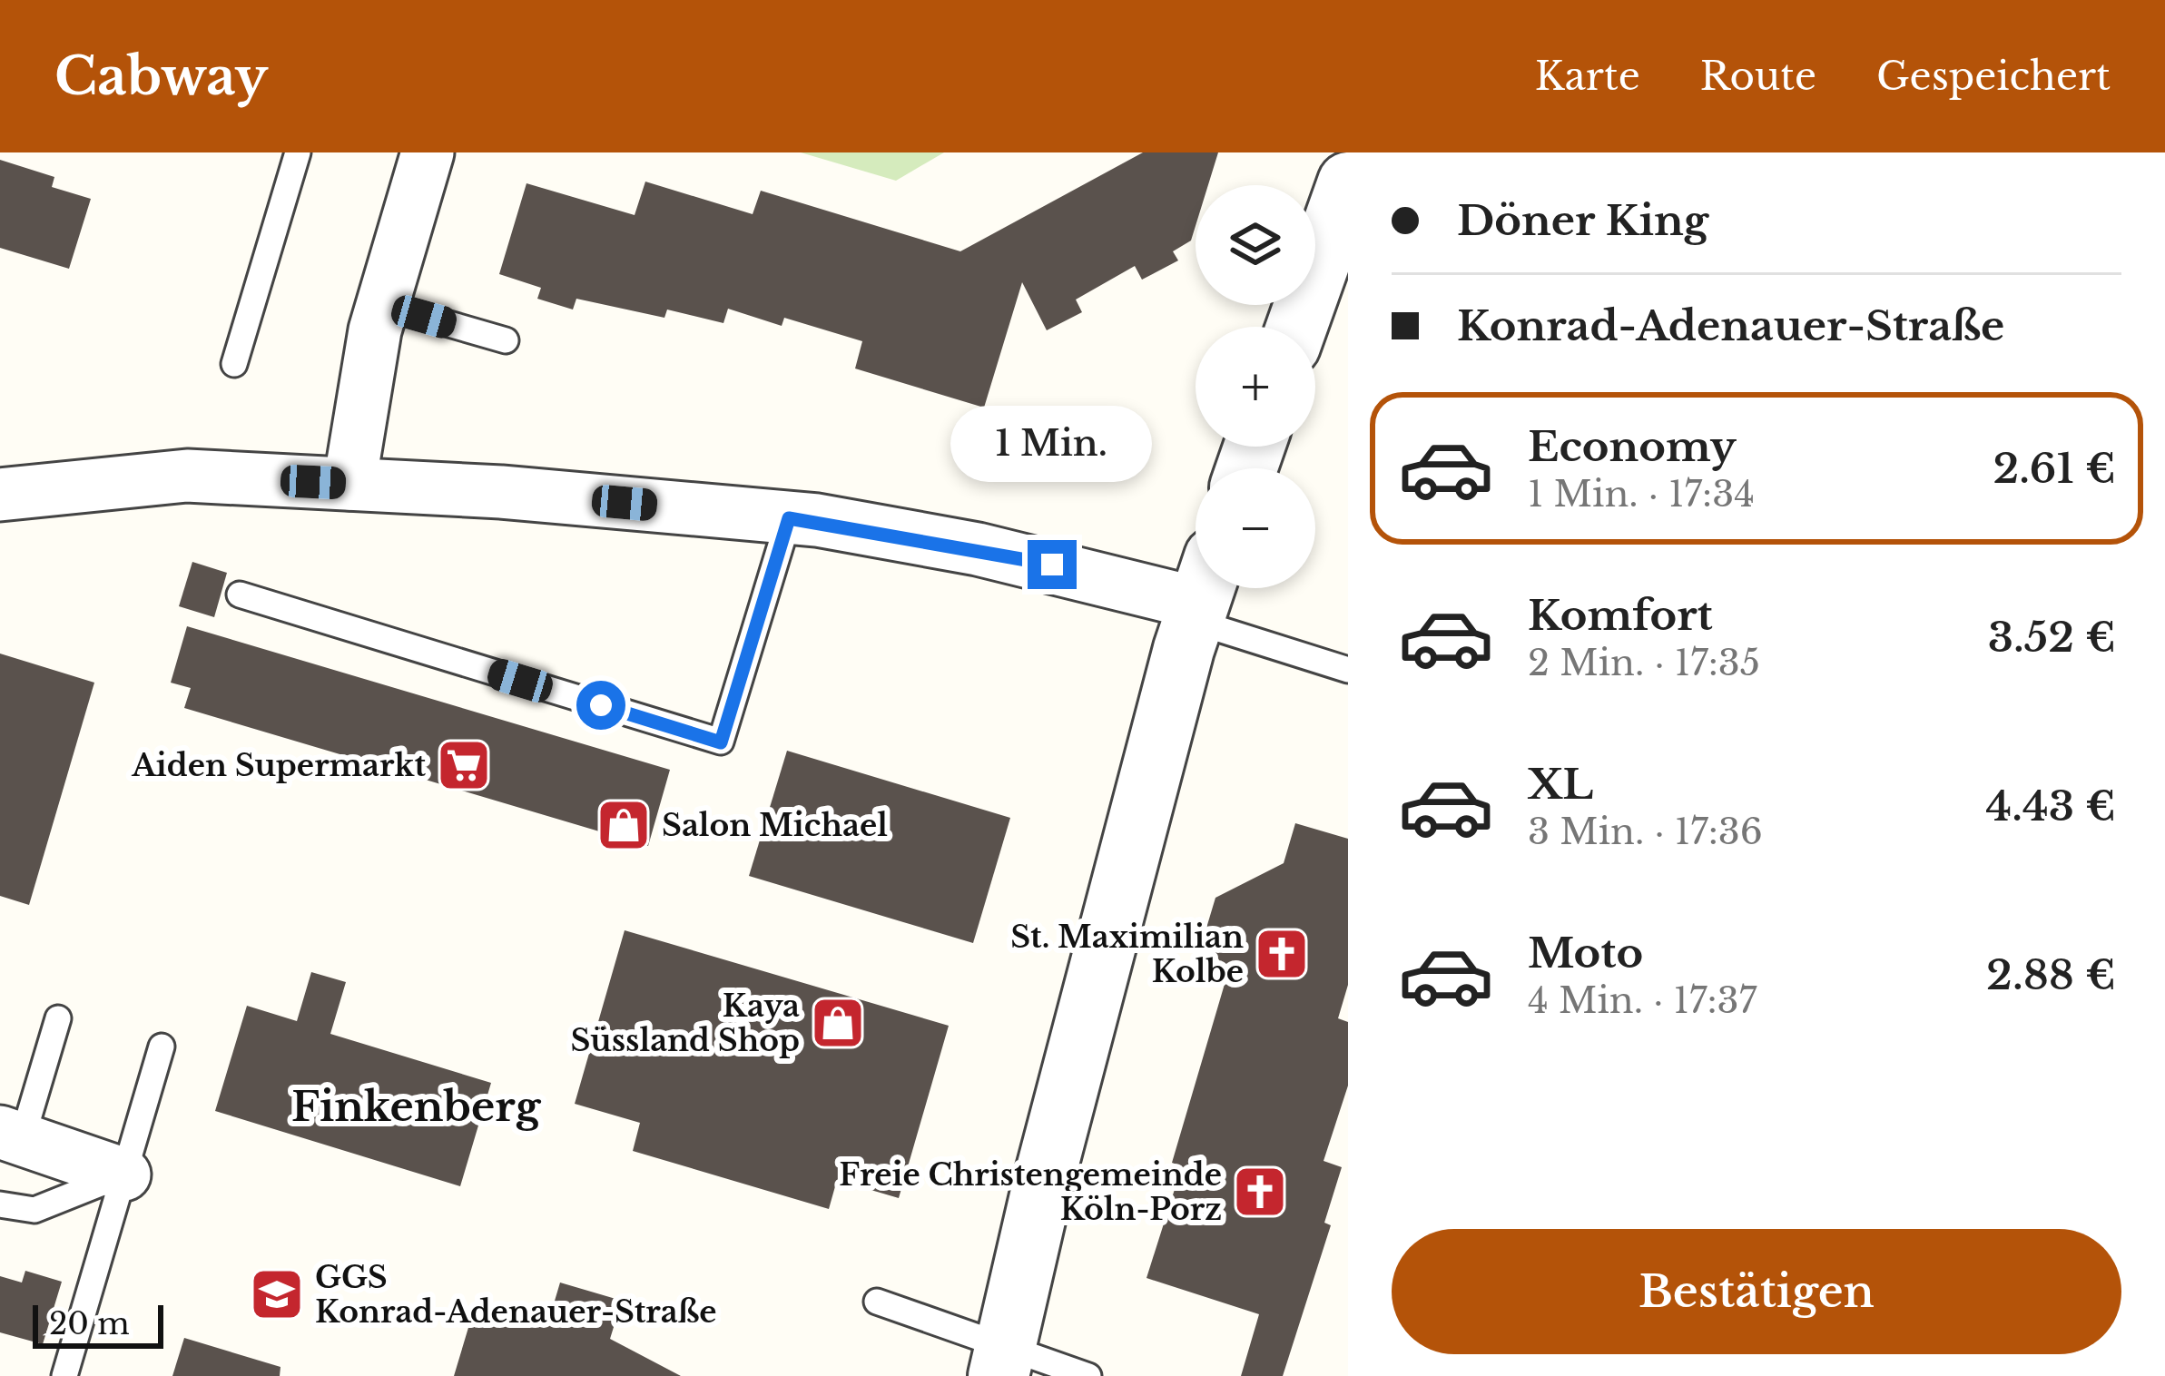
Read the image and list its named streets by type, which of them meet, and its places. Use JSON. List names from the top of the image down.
{
  "districts": ["Finkenberg"],
  "places": {
    "supermarket": ["Aiden Supermarkt"],
    "shop": ["Salon Michael", "Kaya Süssland Shop"],
    "church": ["St. Maximilian Kolbe", "Freie Christengemeinde Köln-Porz"],
    "school or university": ["GGS Konrad-Adenauer-Straße"]
  },
  "scale_bar": "20 m",
  "page": {
    "header": "Cabway",
    "nav": ["Karte", "Route", "Gespeichert"],
    "banner": ["Döner King", "Konrad-Adenauer-Straße"],
    "map_buttons": ["+", "−"],
    "list": [
      {
        "name": "Economy",
        "note": "1 Min. · 17:34",
        "value": "2.61 €"
      },
      {
        "name": "Komfort",
        "note": "2 Min. · 17:35",
        "value": "3.52 €"
      },
      {
        "name": "XL",
        "note": "3 Min. · 17:36",
        "value": "4.43 €"
      },
      {
        "name": "Moto",
        "note": "4 Min. · 17:37",
        "value": "2.88 €"
      }
    ],
    "bubble": "1 Min.",
    "buttons": "Bestätigen",
    "scale": "20 m"
  }
}
